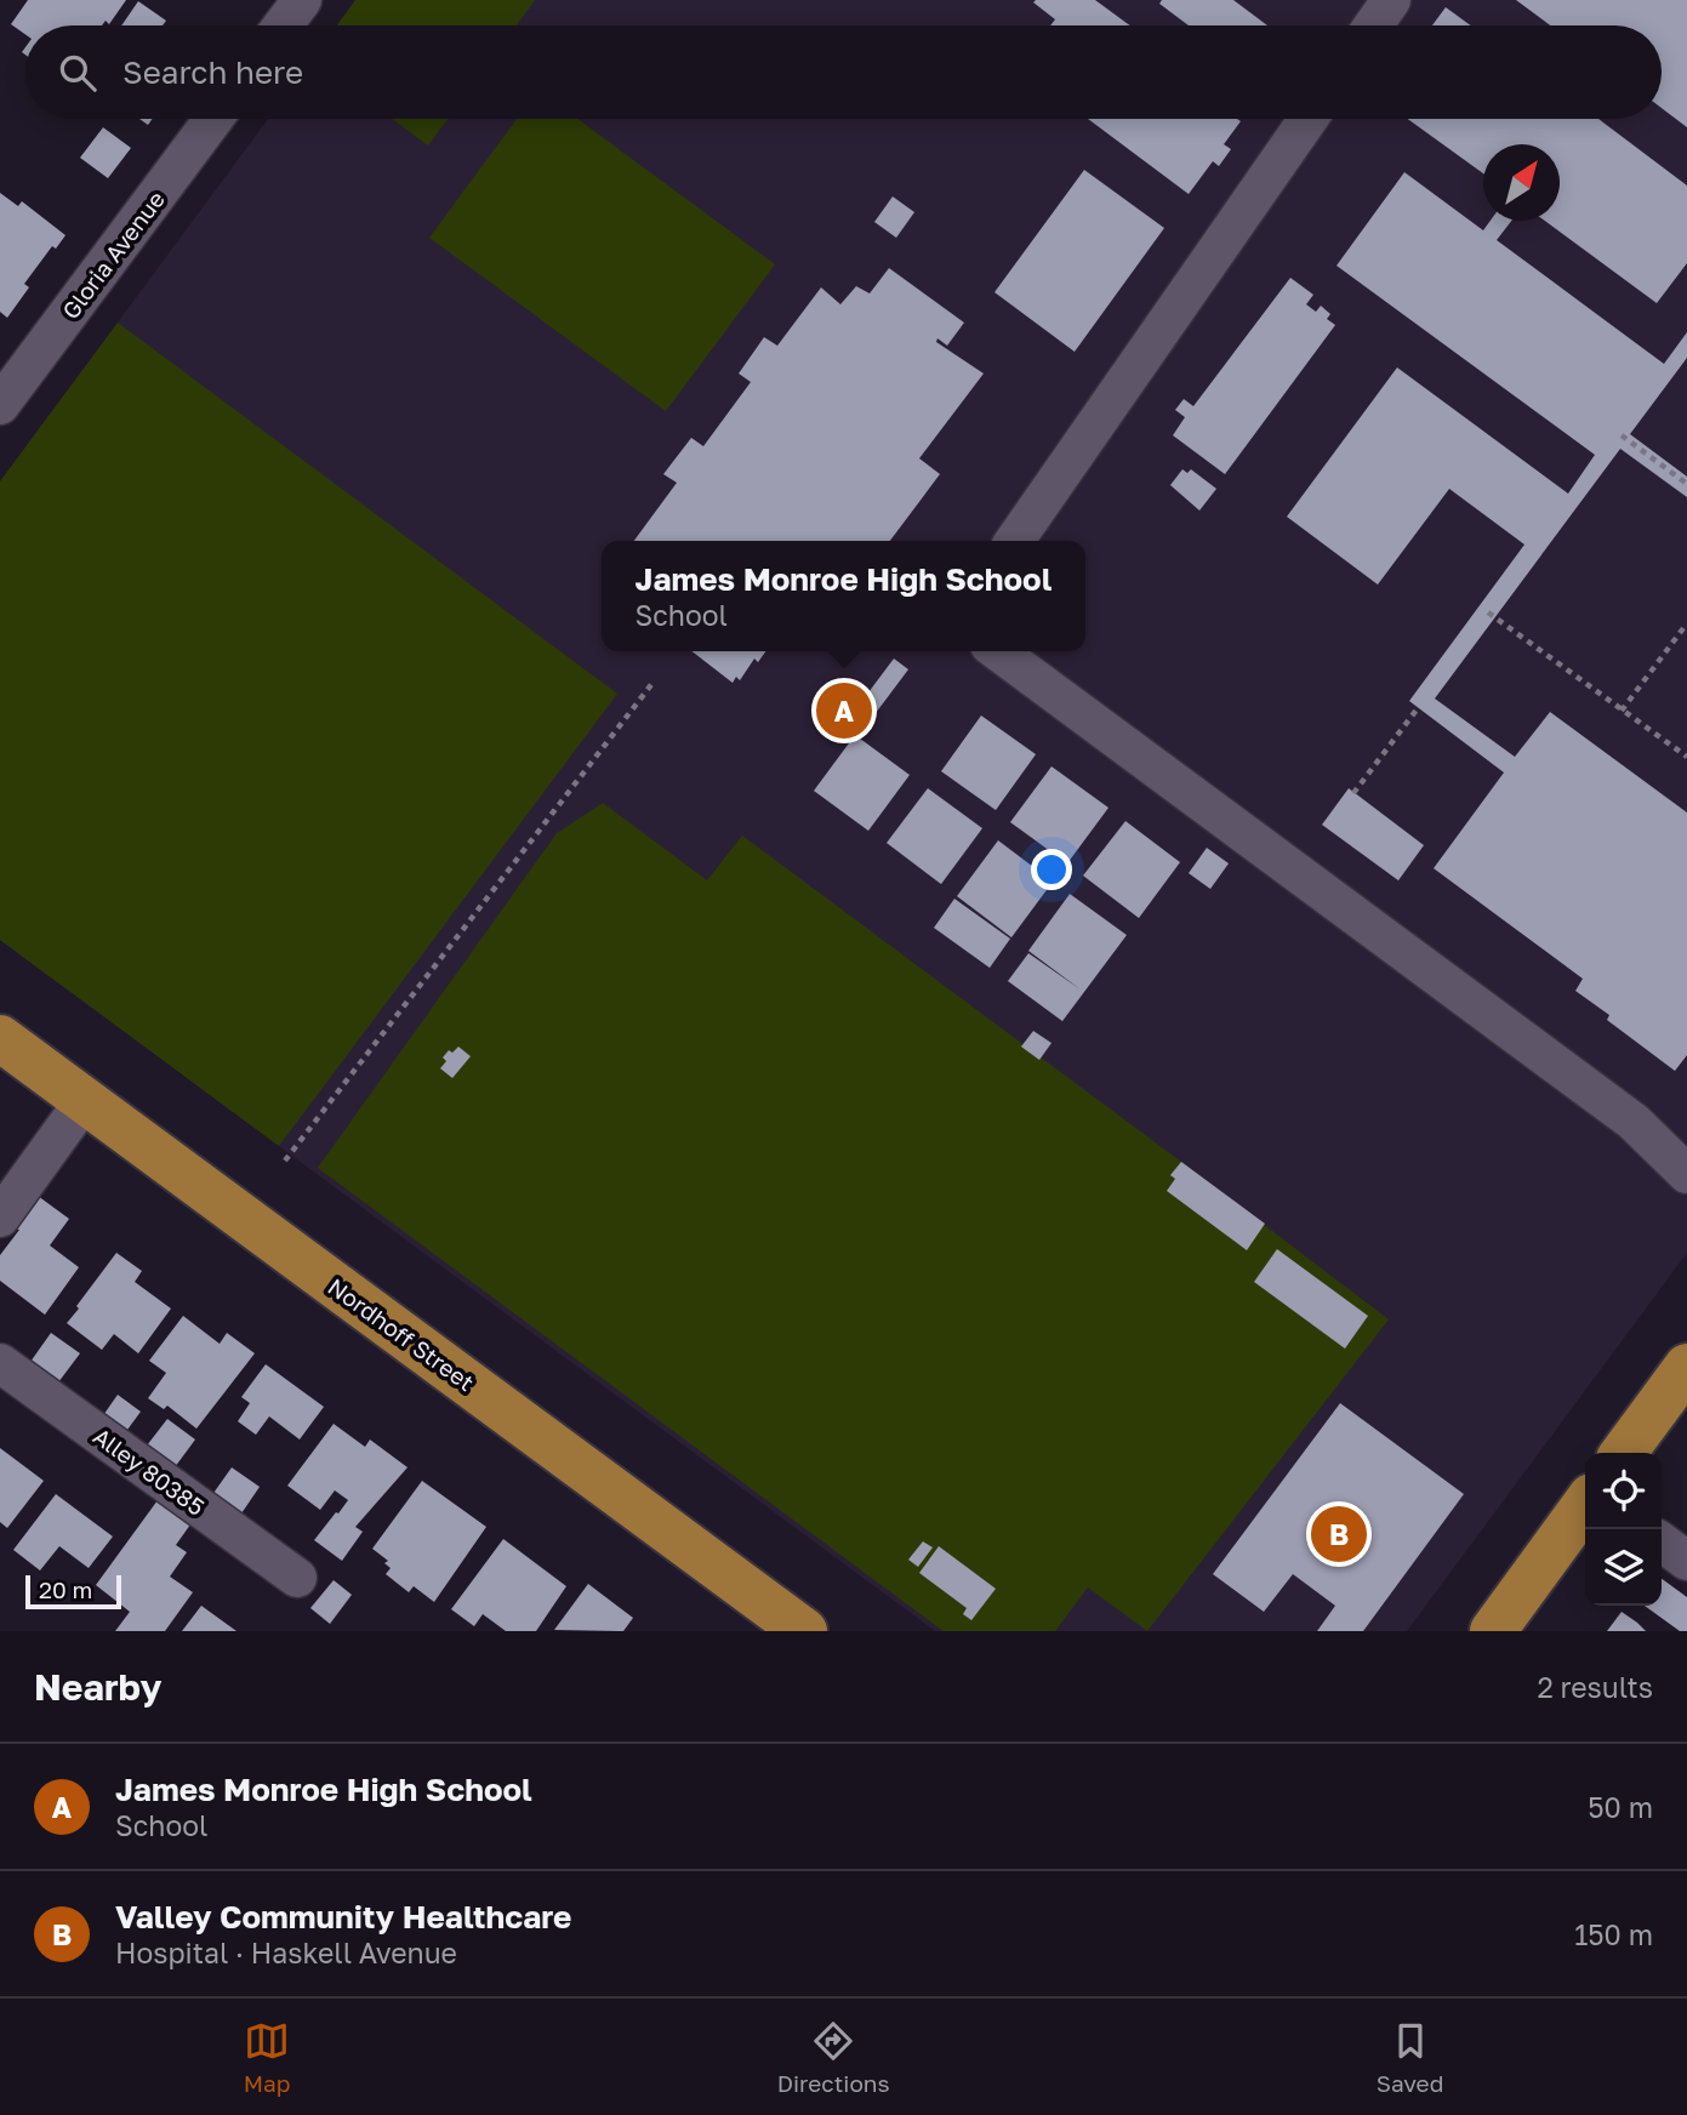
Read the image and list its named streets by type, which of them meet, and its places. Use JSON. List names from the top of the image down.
{
  "streets": {
    "main road": ["Nordhoff Street"],
    "street": ["Gloria Avenue", "Alley 80385"]
  },
  "scale_bar": "20 m",
  "north": "top right",
  "page": {
    "search": "Search here",
    "popup": ["James Monroe High School", "School"],
    "pins": ["A", "B"],
    "scale": "20 m",
    "heading": ["Nearby", "2 results"],
    "list": [
      {
        "mark": "A",
        "name": "James Monroe High School",
        "note": "School",
        "value": "50 m"
      },
      {
        "mark": "B",
        "name": "Valley Community Healthcare",
        "note": "Hospital · Haskell Avenue",
        "value": "150 m"
      }
    ],
    "nav": ["Map", "Directions", "Saved"]
  }
}
